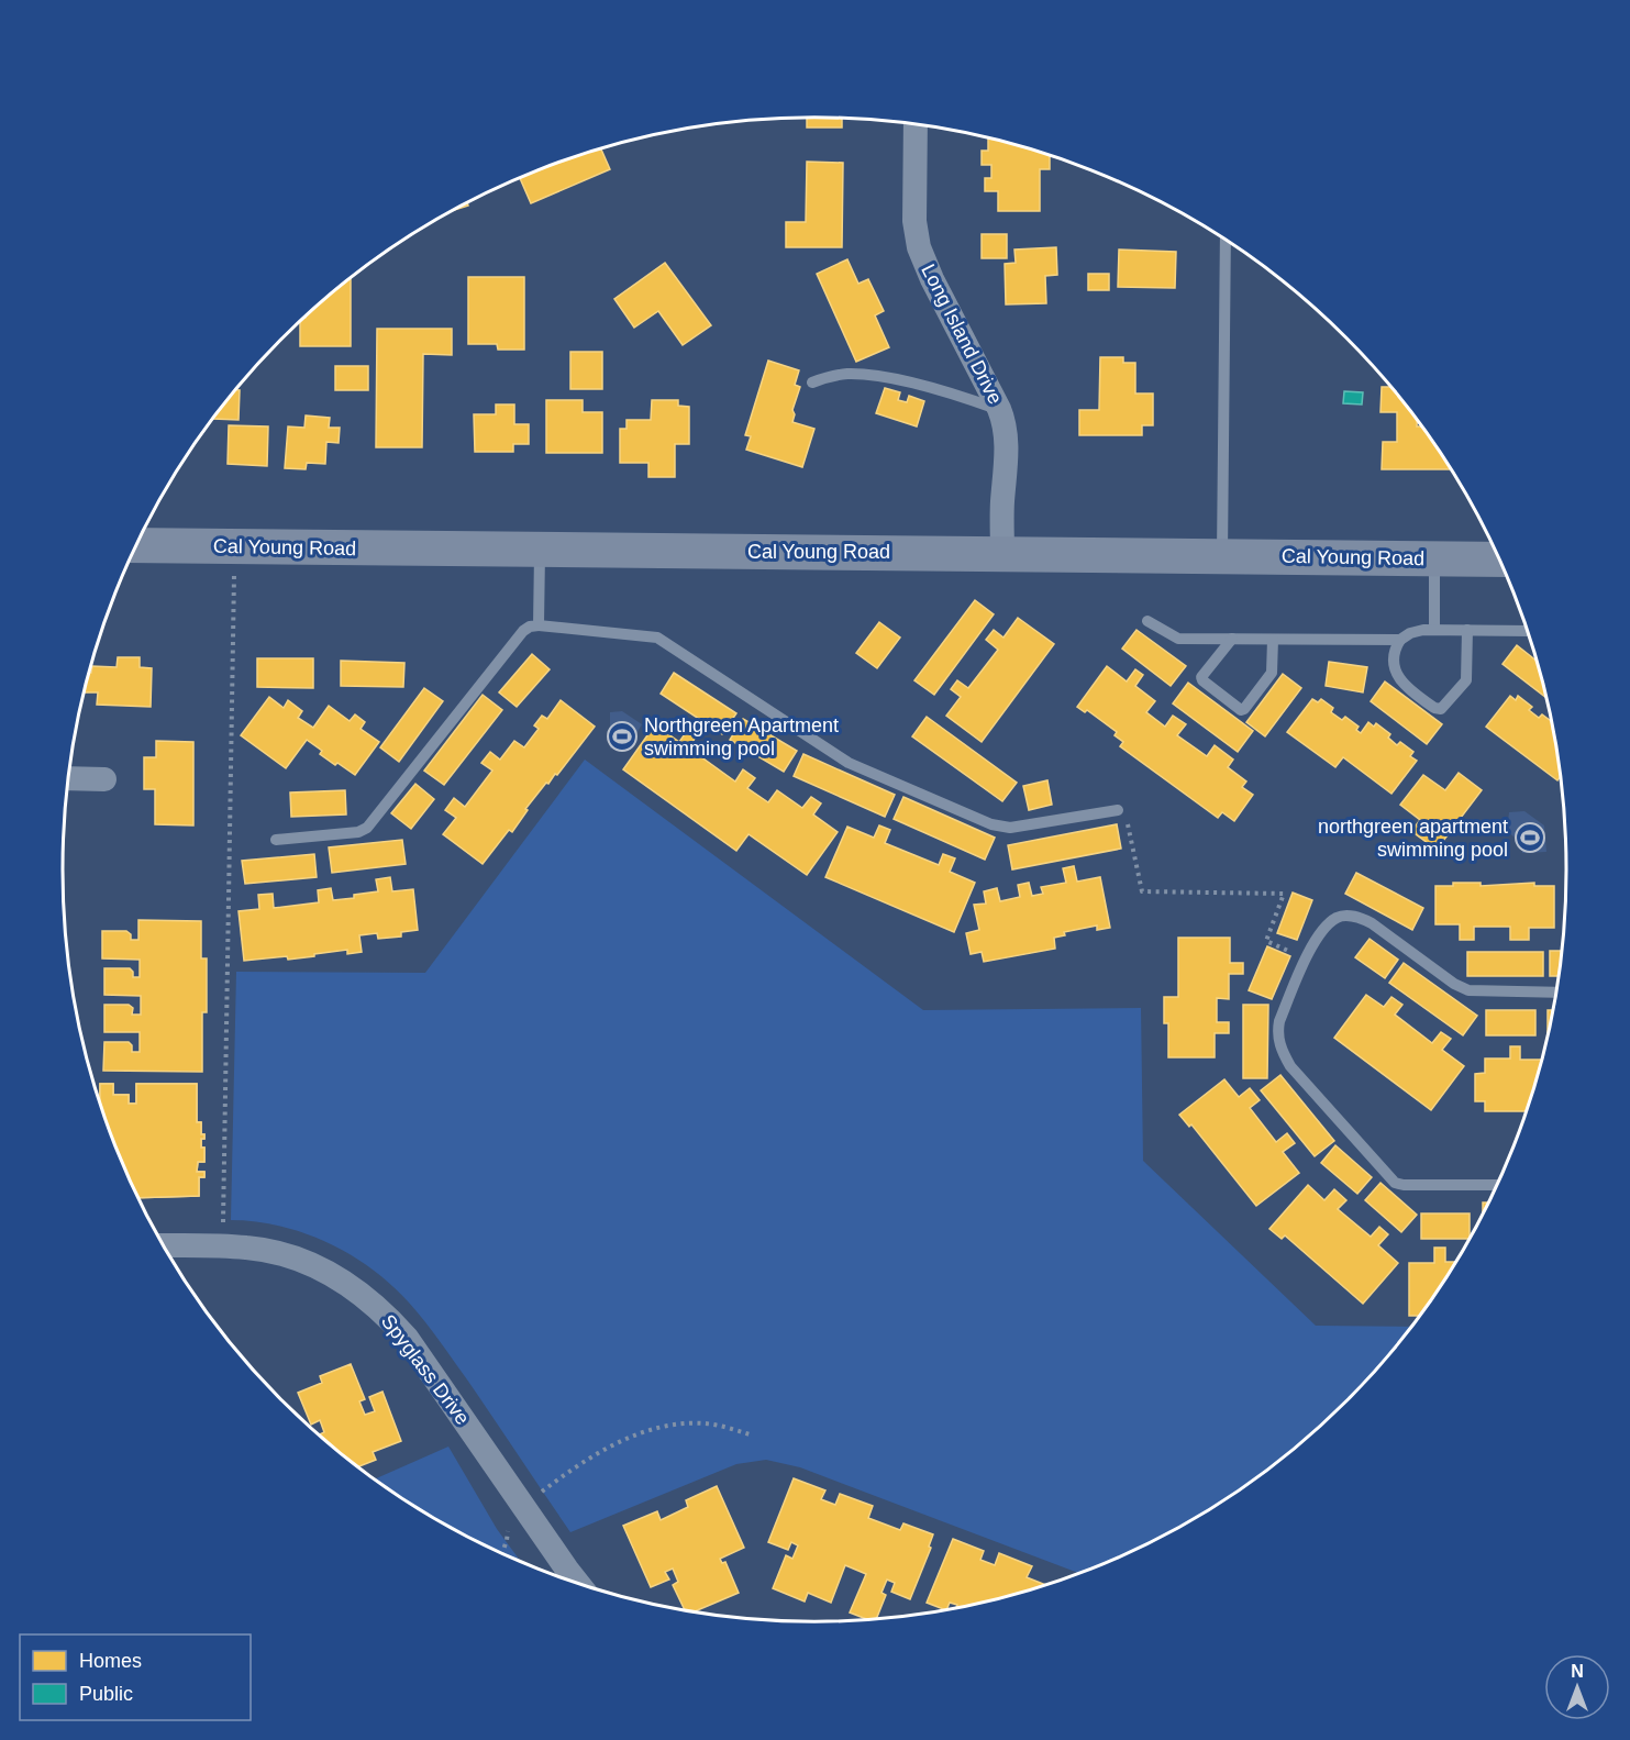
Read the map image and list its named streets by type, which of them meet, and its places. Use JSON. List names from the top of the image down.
{
  "streets": {
    "main road": ["Cal Young Road"],
    "street": ["Long Island Drive", "Spyglass Drive"]
  },
  "crossings": [
    ["Long Island Drive", "Cal Young Road"]
  ],
  "places": {
    "sports": ["Northgreen Apartment swimming pool", "northgreen apartment swimming pool"]
  },
  "legend": ["Homes", "Public"],
  "north": "top"
}
